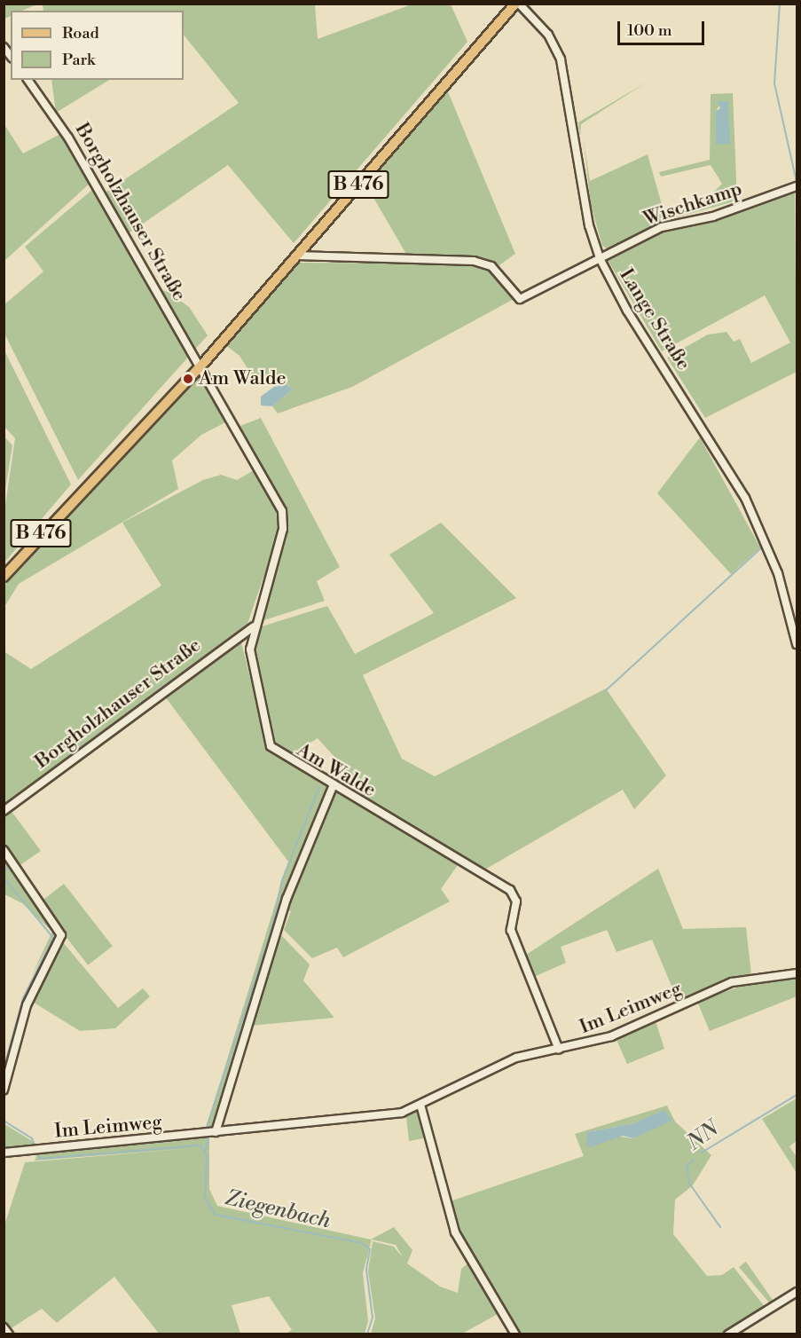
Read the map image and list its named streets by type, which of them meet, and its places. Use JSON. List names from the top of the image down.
{
  "streets": {
    "main road": ["B 476"],
    "street": [
      "Wischkamp",
      "Borgholzhauser Straße",
      "Lange Straße",
      "Am Walde",
      "Im Leimweg"
    ]
  },
  "crossings": [
    ["B 476", "Wischkamp"],
    ["B 476", "Borgholzhauser Straße"],
    ["B 476", "Lange Straße"],
    ["B 476", "Am Walde"],
    ["Wischkamp", "Lange Straße"],
    ["Borgholzhauser Straße", "Am Walde"],
    ["Am Walde", "Im Leimweg"]
  ],
  "water": ["NN", "Ziegenbach"],
  "places": ["Am Walde"],
  "legend": ["Road", "Park"],
  "scale_bar": "100 m"
}
